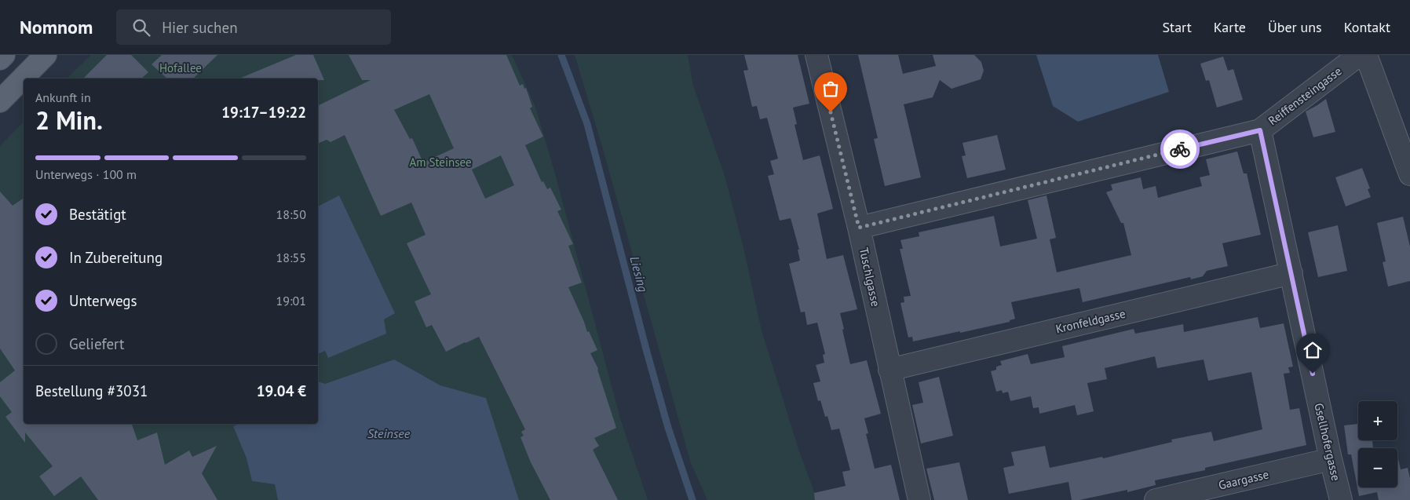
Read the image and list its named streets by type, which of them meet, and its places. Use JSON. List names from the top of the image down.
{
  "streets": {
    "street": [
      "Reiffensteingasse",
      "Tuschlgasse",
      "Kronfeldgasse",
      "Gsellhofergasse",
      "Gaargasse"
    ]
  },
  "crossings": [
    ["Reiffensteingasse", "Tuschlgasse"],
    ["Reiffensteingasse", "Gsellhofergasse"],
    ["Tuschlgasse", "Kronfeldgasse"],
    ["Kronfeldgasse", "Gsellhofergasse"],
    ["Gsellhofergasse", "Gaargasse"]
  ],
  "water": ["Liesing", "Steinsee"],
  "parks": ["Hofallee", "Am Steinsee"],
  "page": {
    "header": "Nomnom",
    "search": "Hier suchen",
    "nav": [
      "Start",
      "Karte",
      "Über uns",
      "Kontakt"
    ],
    "heading": ["2 Min.", "Ankunft in", "19:17–19:22"],
    "panel": ["Bestellung #3031", "19.04 €"],
    "bar": "Unterwegs · 100 m",
    "list": [
      ["Bestätigt", "18:50"],
      ["In Zubereitung", "18:55"],
      ["Unterwegs", "19:01"],
      "Geliefert"
    ],
    "map_buttons": ["+", "−"]
  }
}
